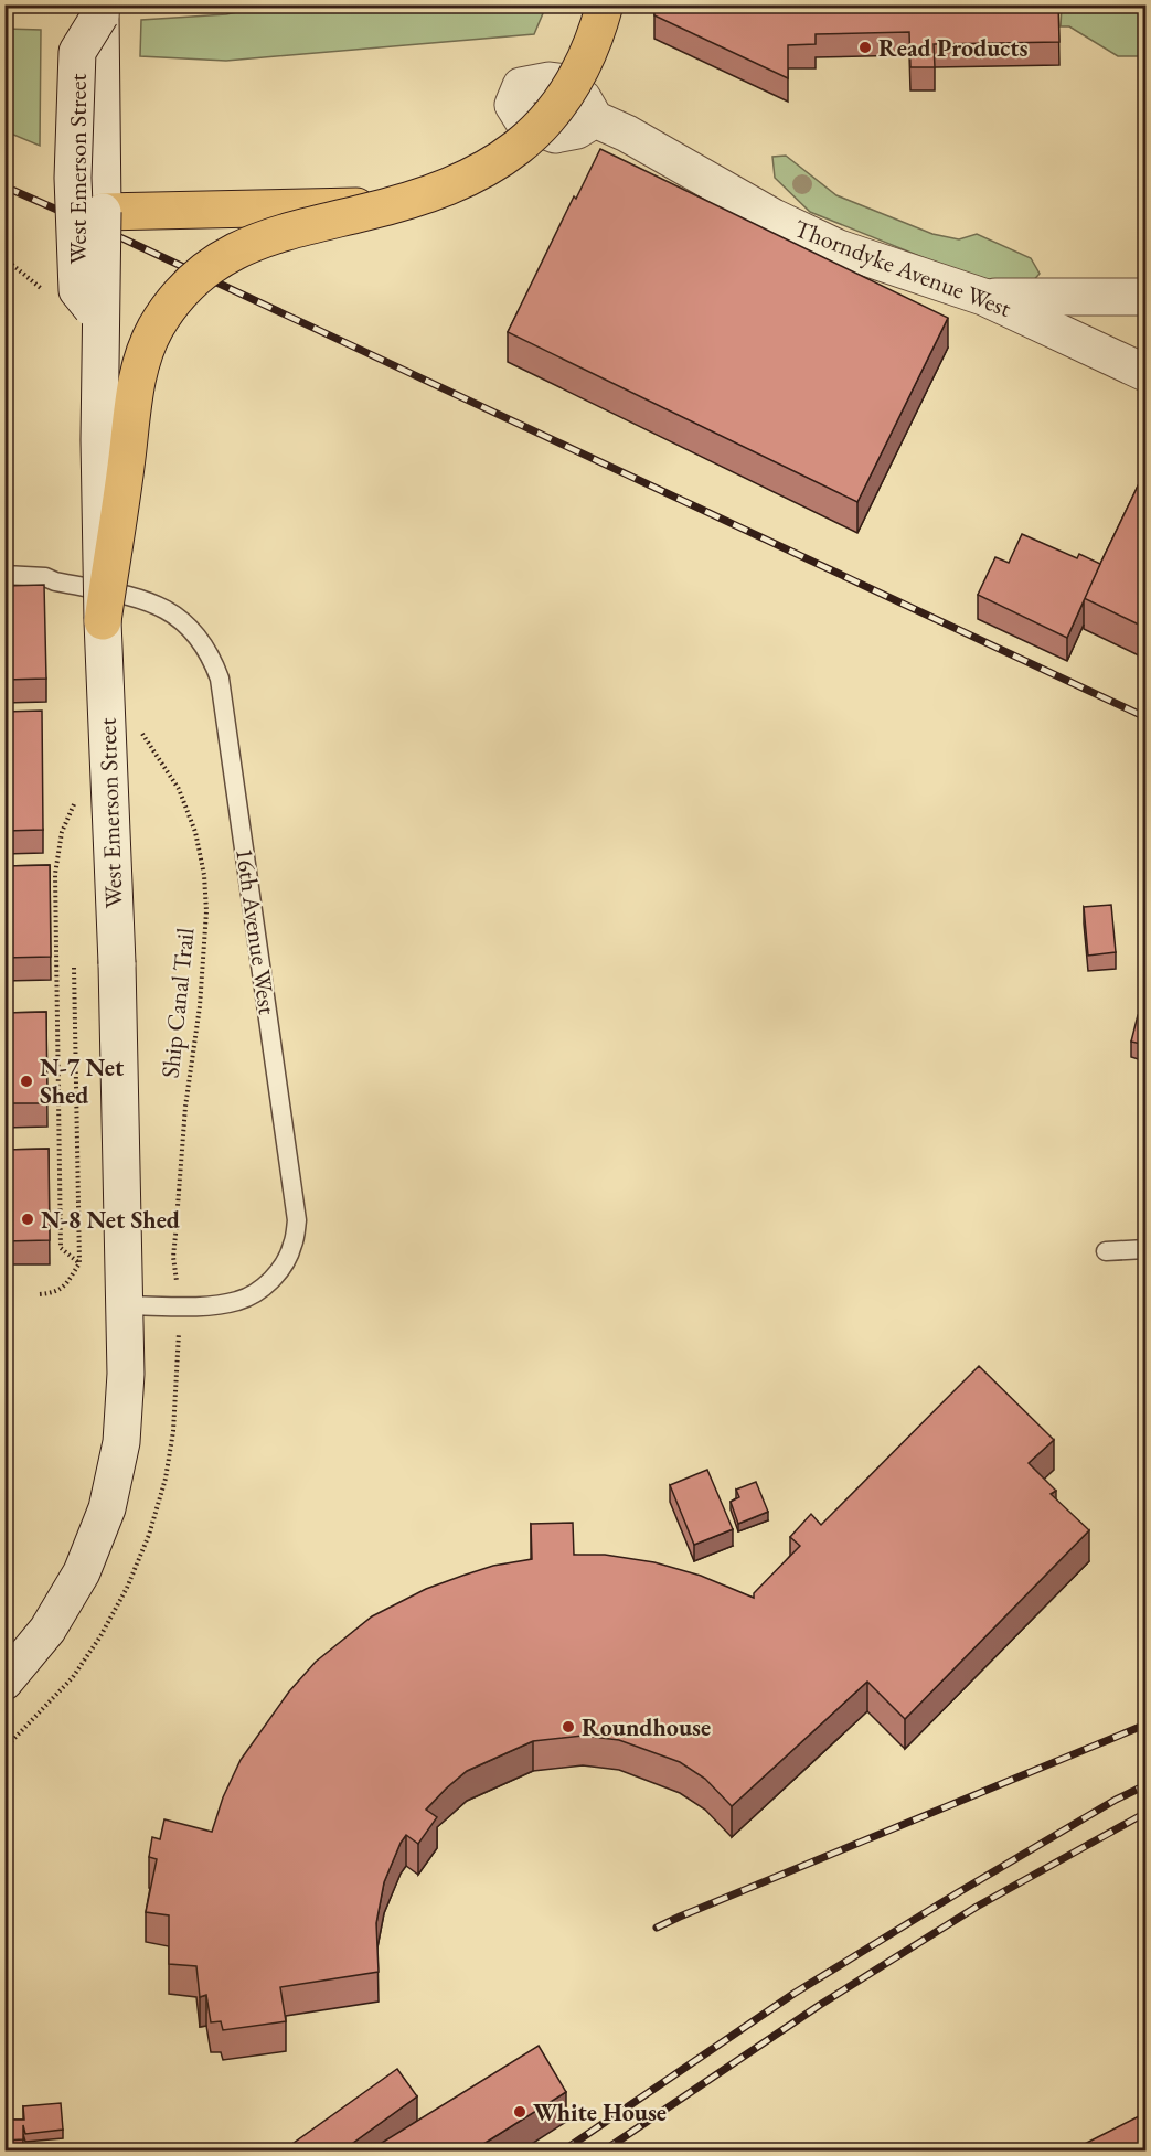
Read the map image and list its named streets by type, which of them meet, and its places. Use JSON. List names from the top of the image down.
{
  "streets": {
    "main road": ["West Emerson Street", "Thorndyke Avenue West"],
    "lane": ["16th Avenue West"],
    "path": ["Ship Canal Trail"]
  },
  "crossings": [
    ["West Emerson Street", "16th Avenue West"]
  ],
  "places": [
    "Read Products",
    "N-7 Net Shed",
    "N-8 Net Shed",
    "Roundhouse",
    "White House"
  ]
}
